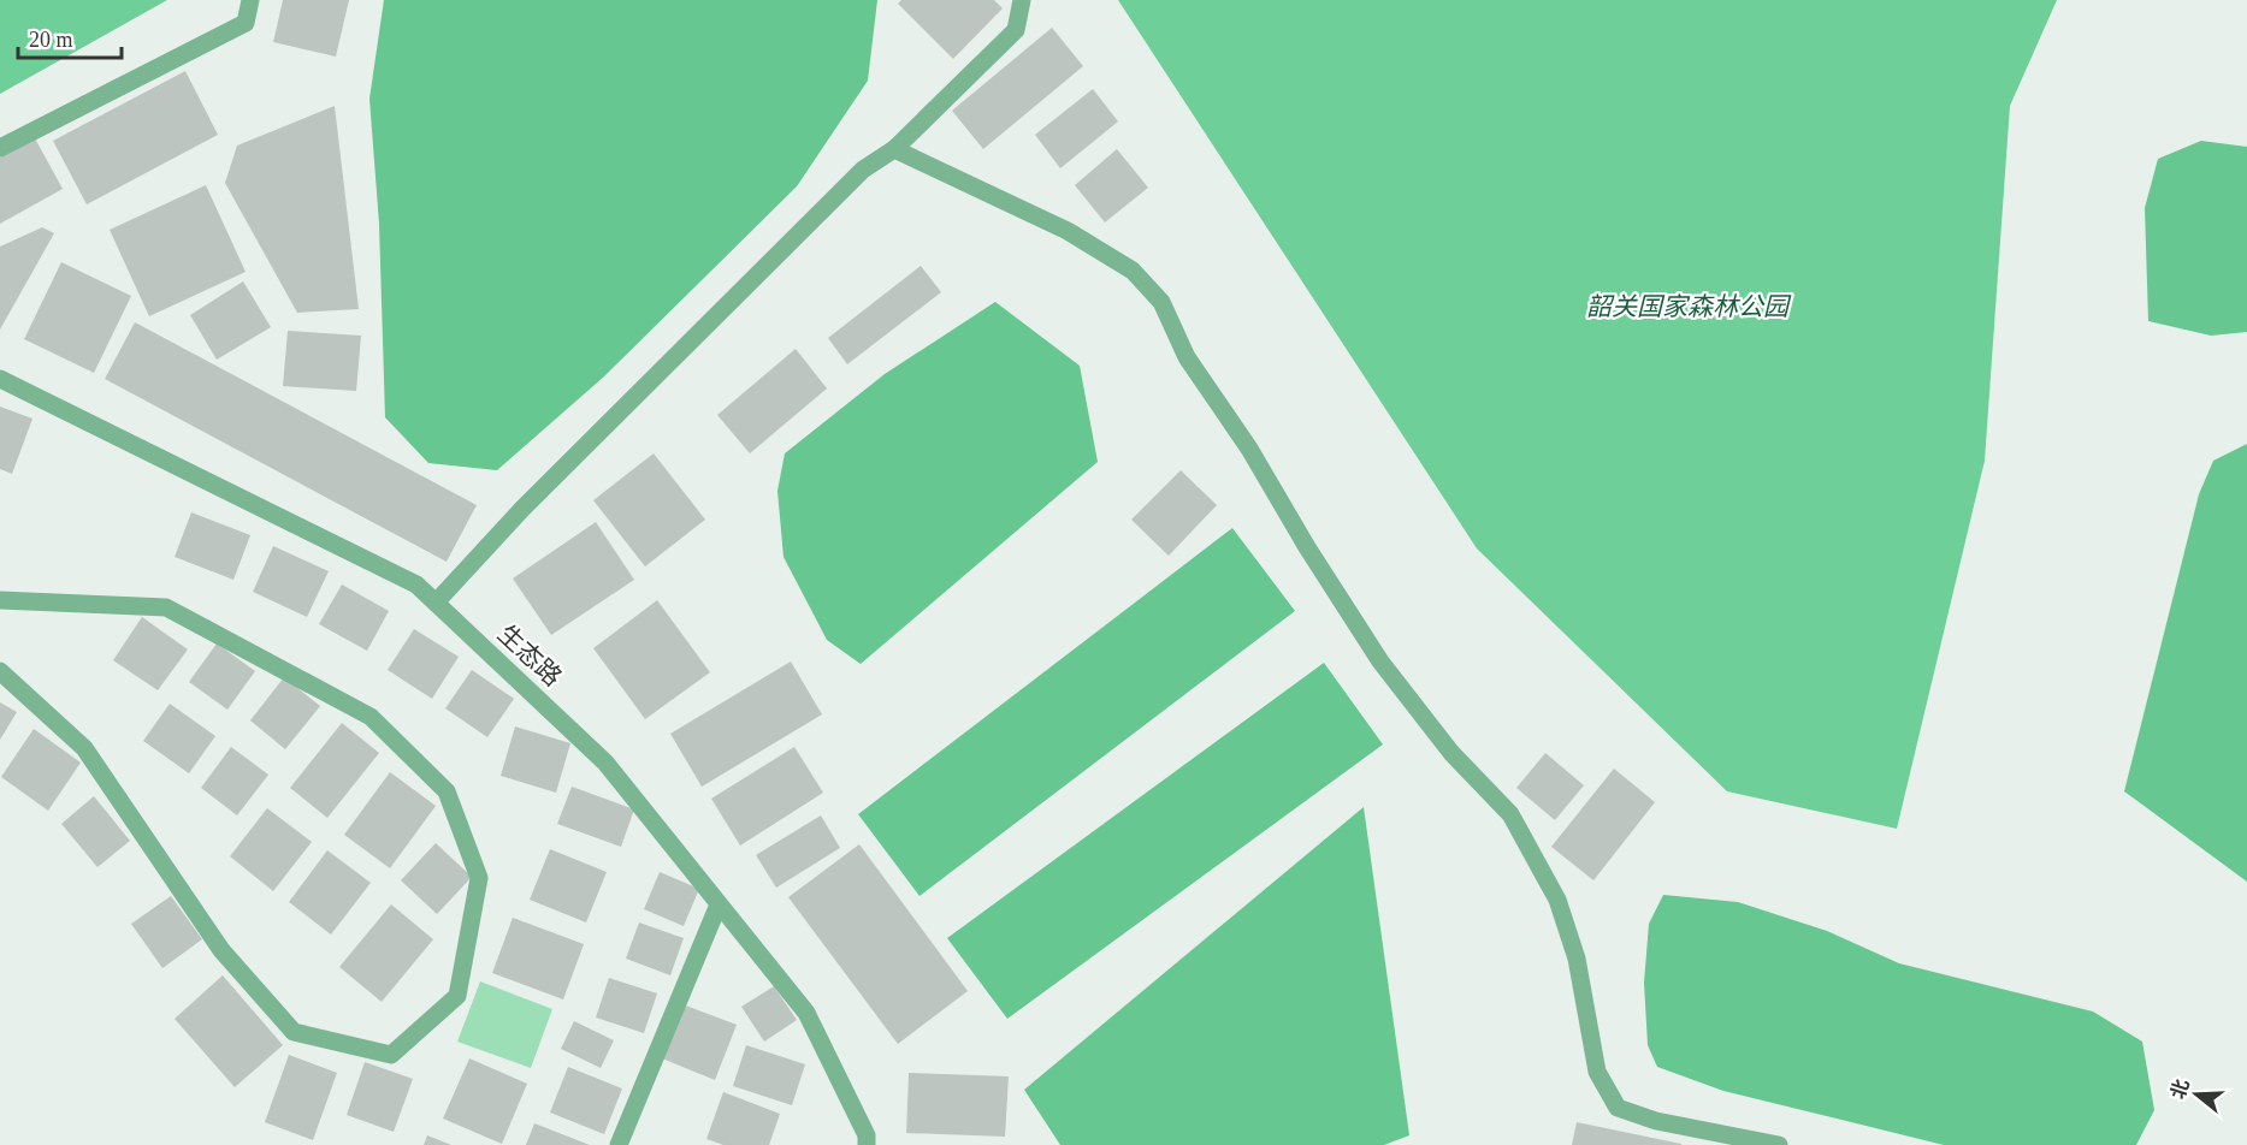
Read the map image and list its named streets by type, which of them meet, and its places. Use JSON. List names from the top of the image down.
{
  "streets": {
    "street": ["生态路"]
  },
  "parks": ["韶关国家森林公园"],
  "scale_bar": "20 m",
  "north": "left"
}
